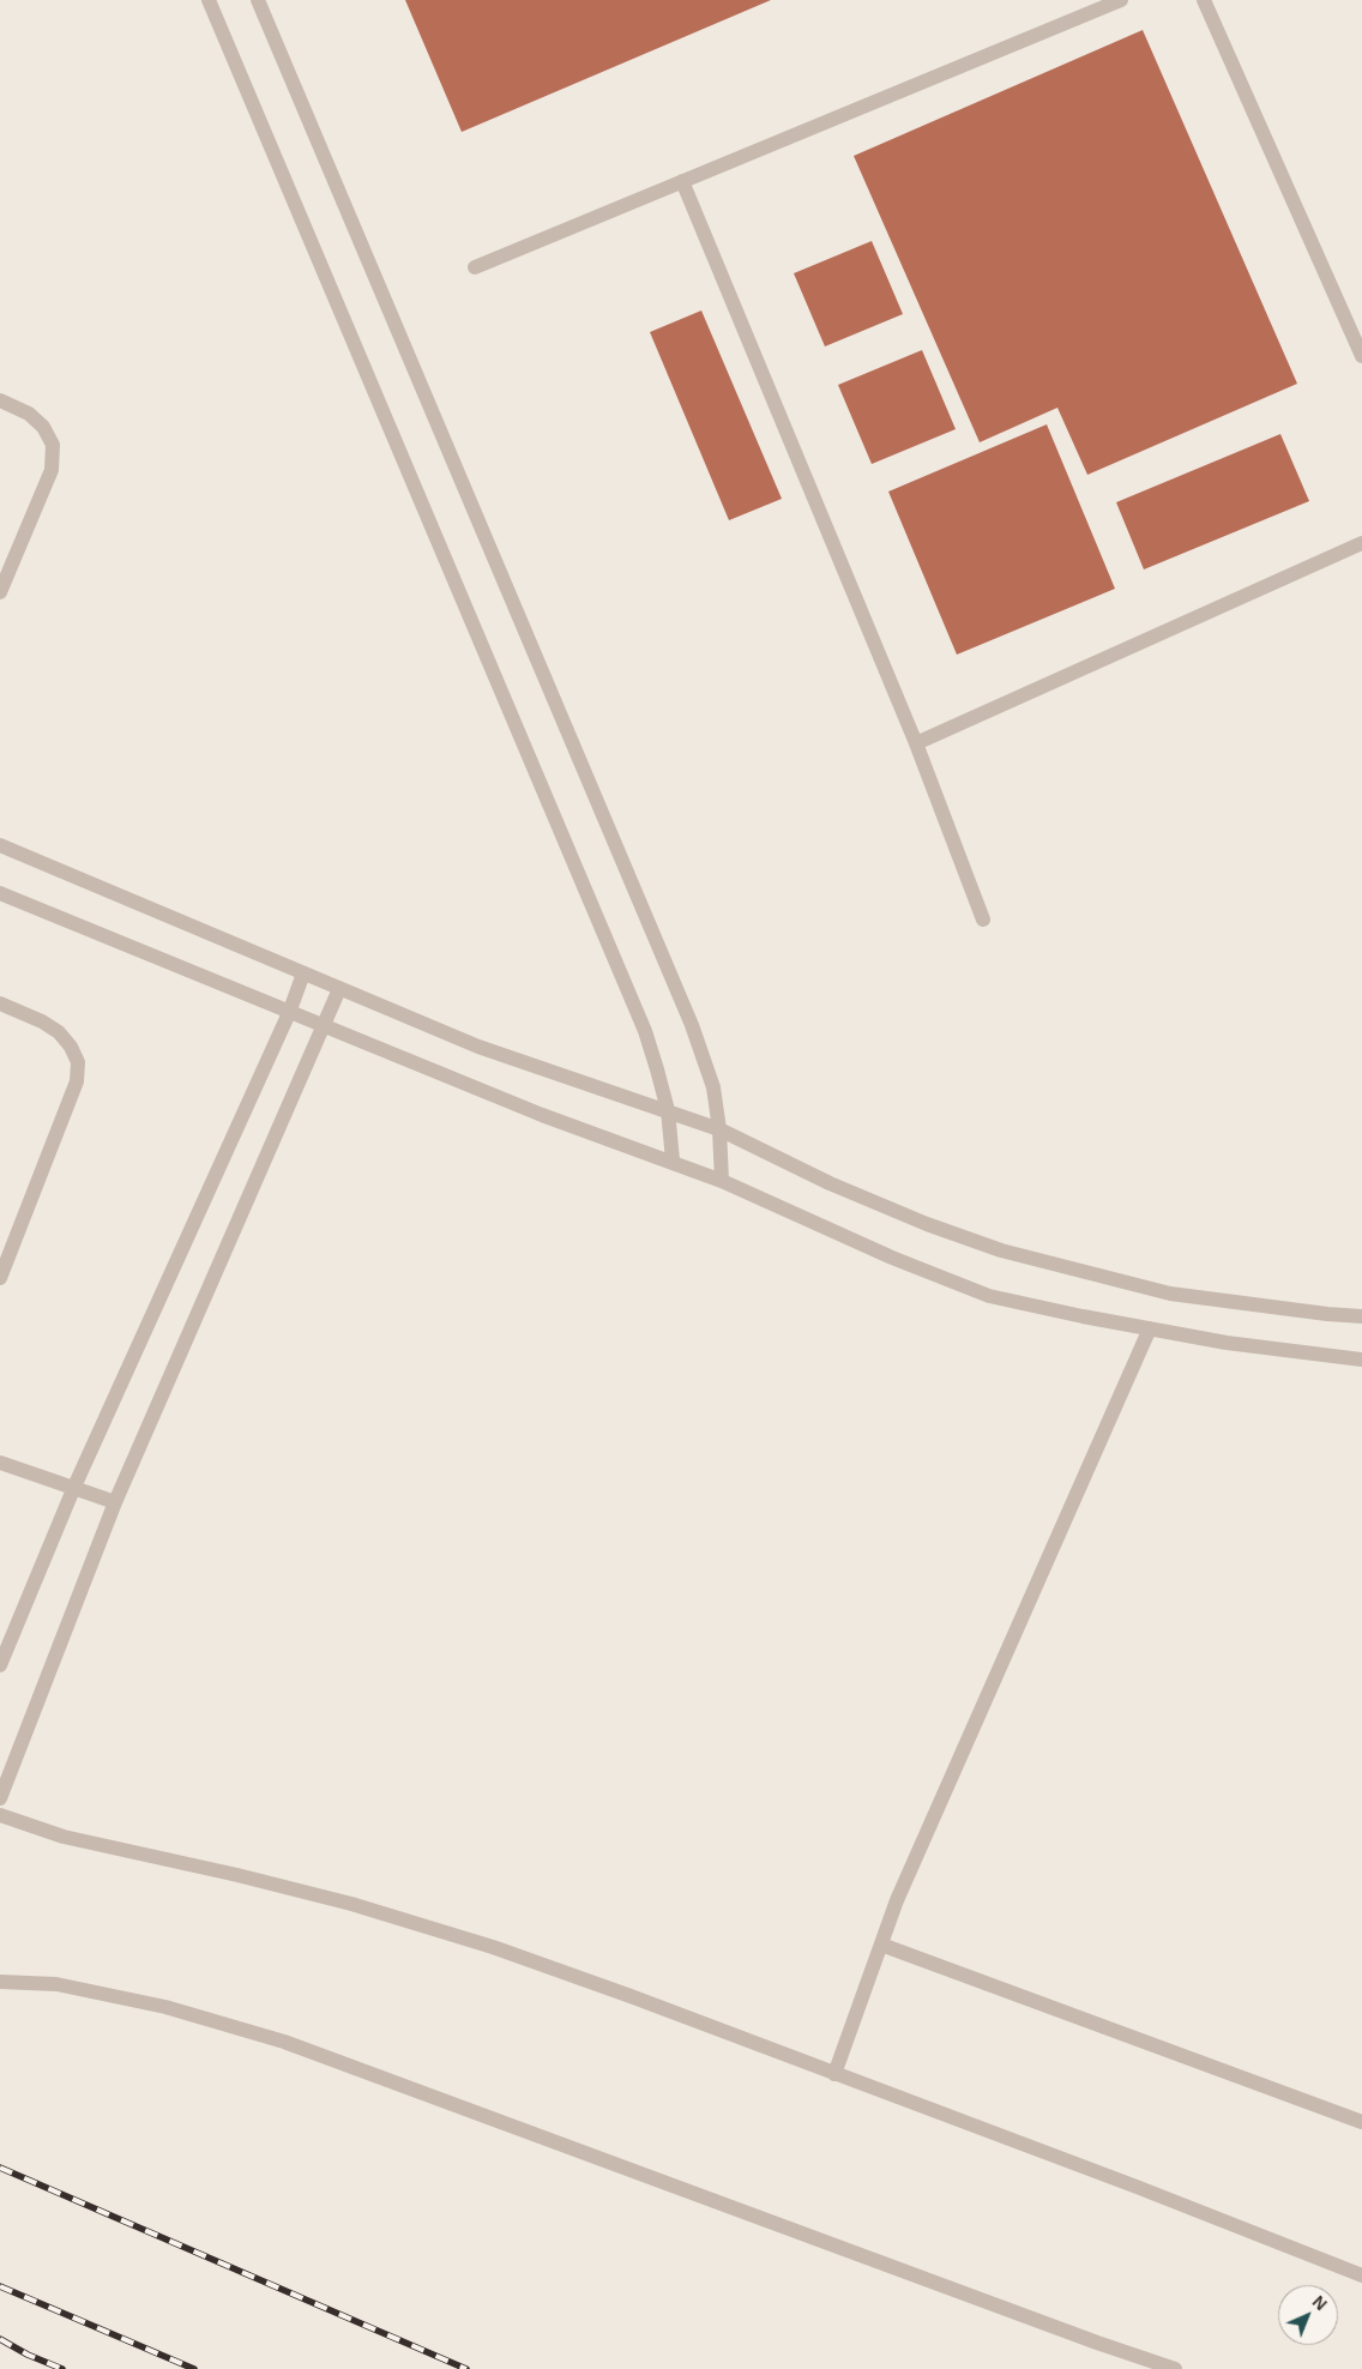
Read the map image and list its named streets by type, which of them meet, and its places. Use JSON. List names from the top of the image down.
{
  "north": "top right"
}
